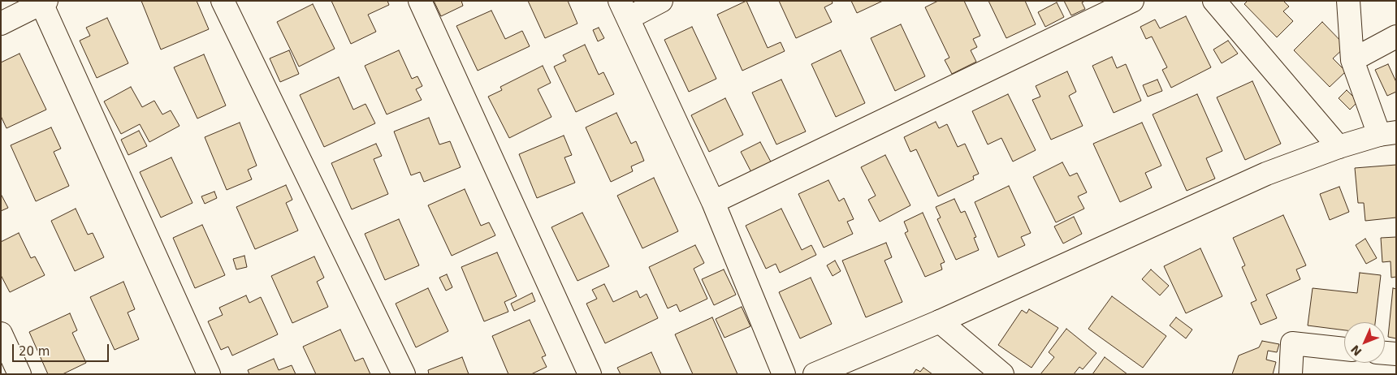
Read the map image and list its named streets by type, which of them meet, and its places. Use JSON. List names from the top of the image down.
{
  "scale_bar": "20 m",
  "north": "bottom left"
}
